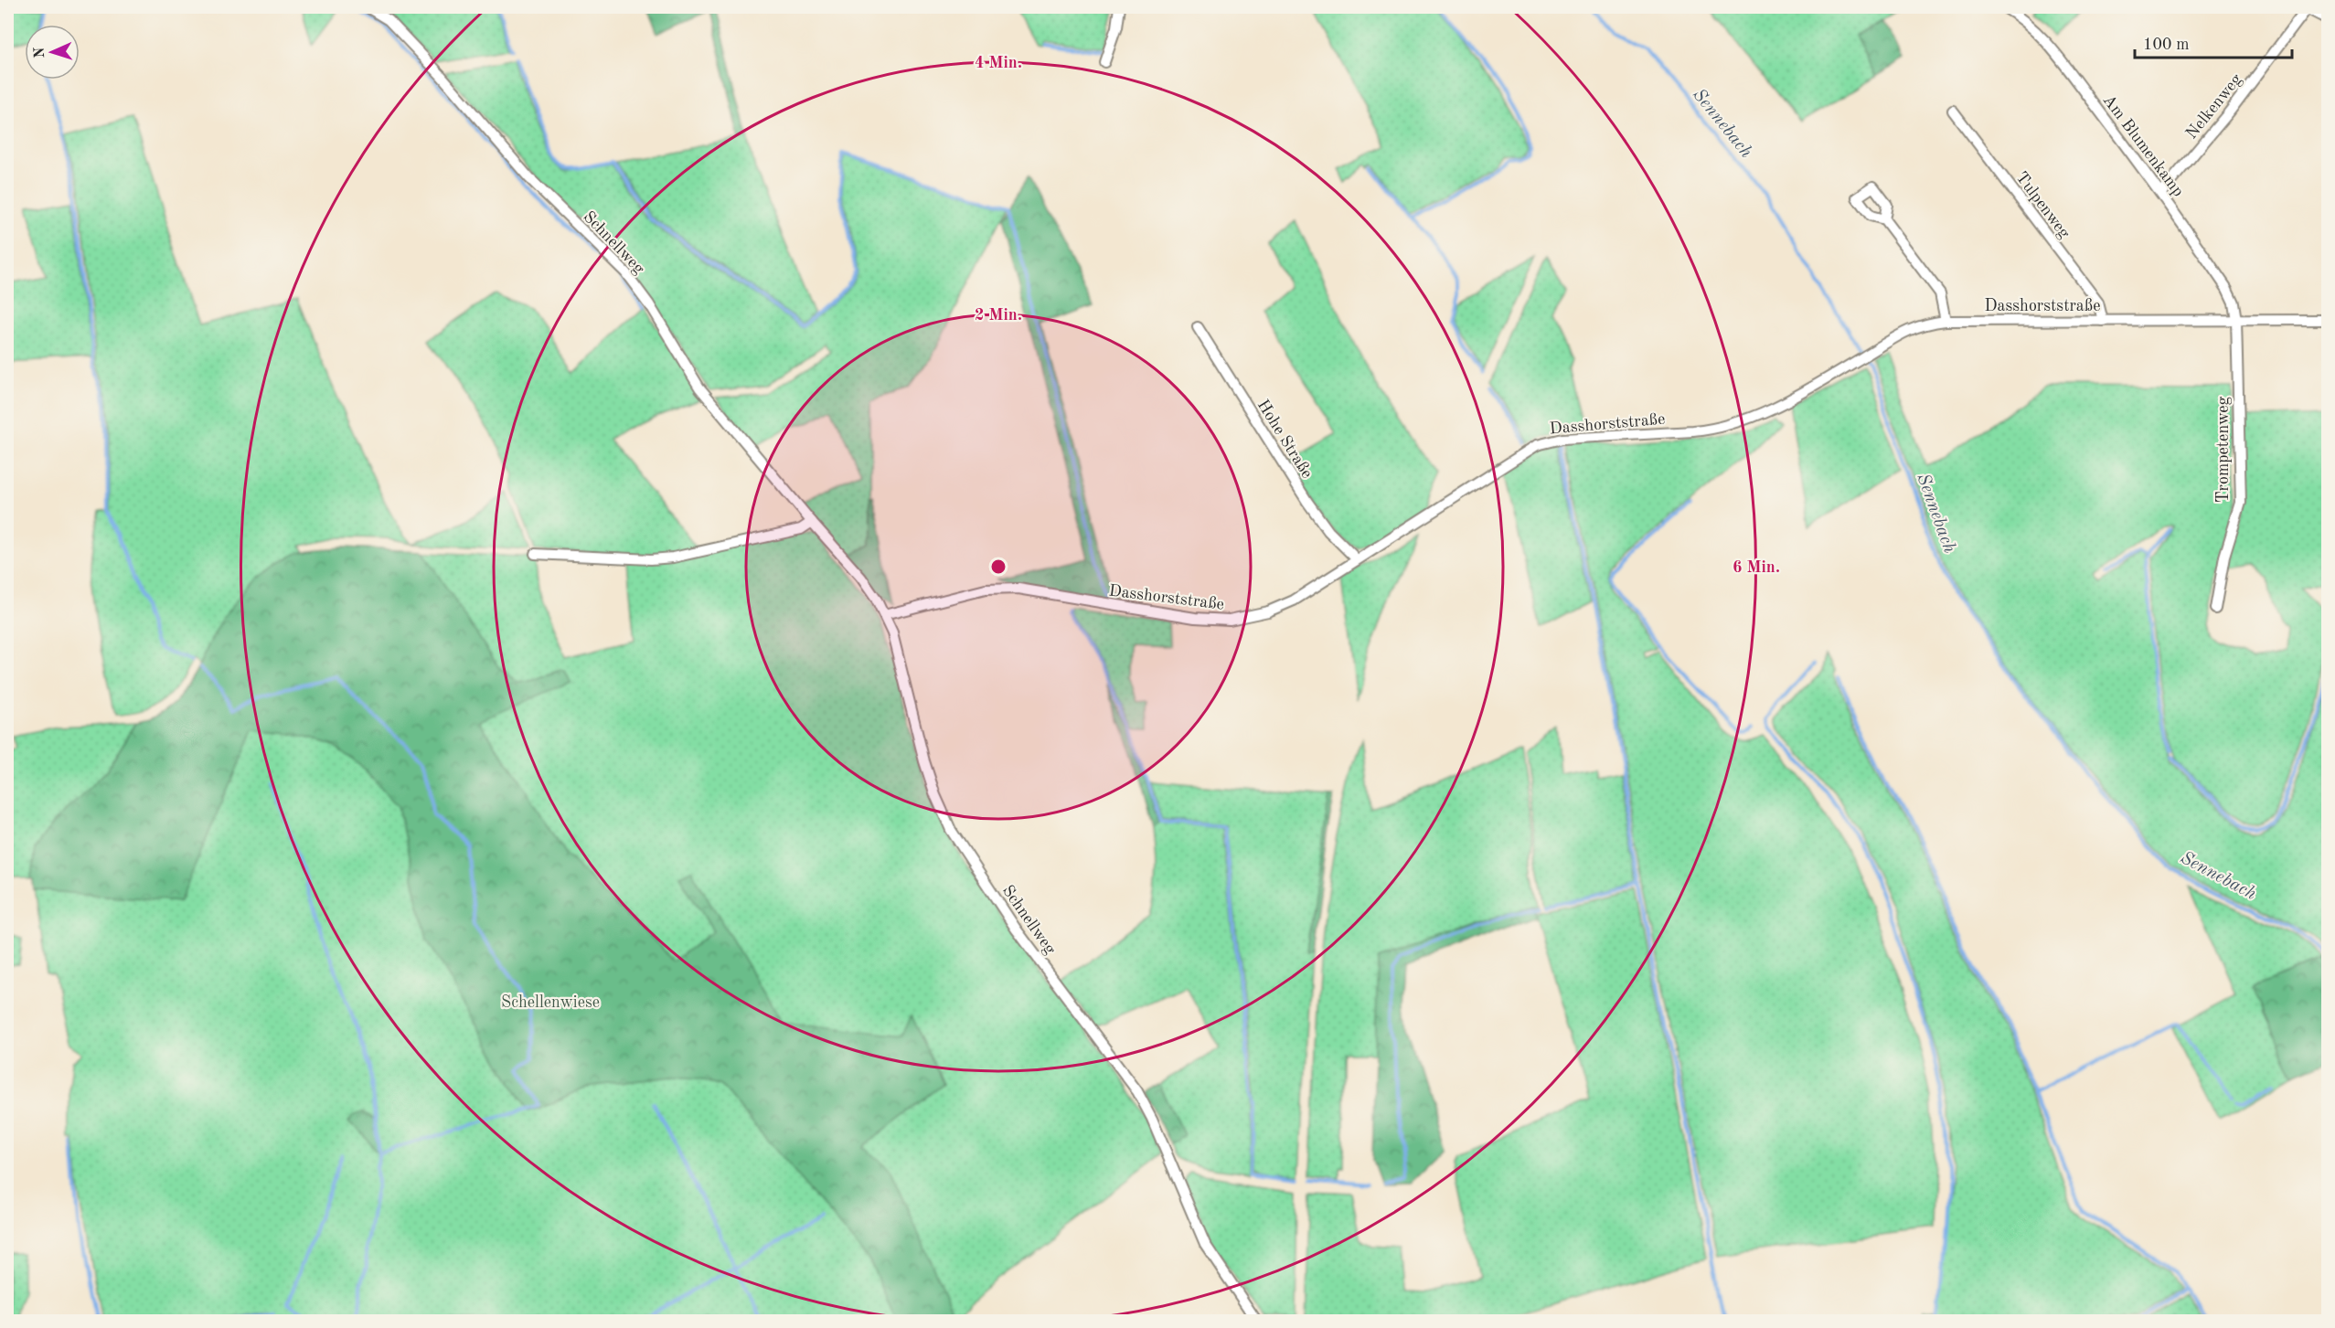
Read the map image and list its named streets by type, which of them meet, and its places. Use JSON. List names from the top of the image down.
{
  "streets": {
    "street": [
      "Nelkenweg",
      "Am Blumenkamp",
      "Tulpenweg",
      "Schnellweg",
      "Dasshorststraße",
      "Hohe Straße",
      "Trompetenweg"
    ]
  },
  "crossings": [
    ["Nelkenweg", "Am Blumenkamp"],
    ["Am Blumenkamp", "Dasshorststraße"],
    ["Am Blumenkamp", "Trompetenweg"],
    ["Tulpenweg", "Dasshorststraße"],
    ["Schnellweg", "Dasshorststraße"],
    ["Dasshorststraße", "Hohe Straße"],
    ["Dasshorststraße", "Trompetenweg"]
  ],
  "water": ["Sennebach"],
  "parks": ["Schellenwiese"],
  "scale_bar": "100 m",
  "north": "left",
  "rings": ["4 Min.", "2 Min.", "6 Min."]
}
